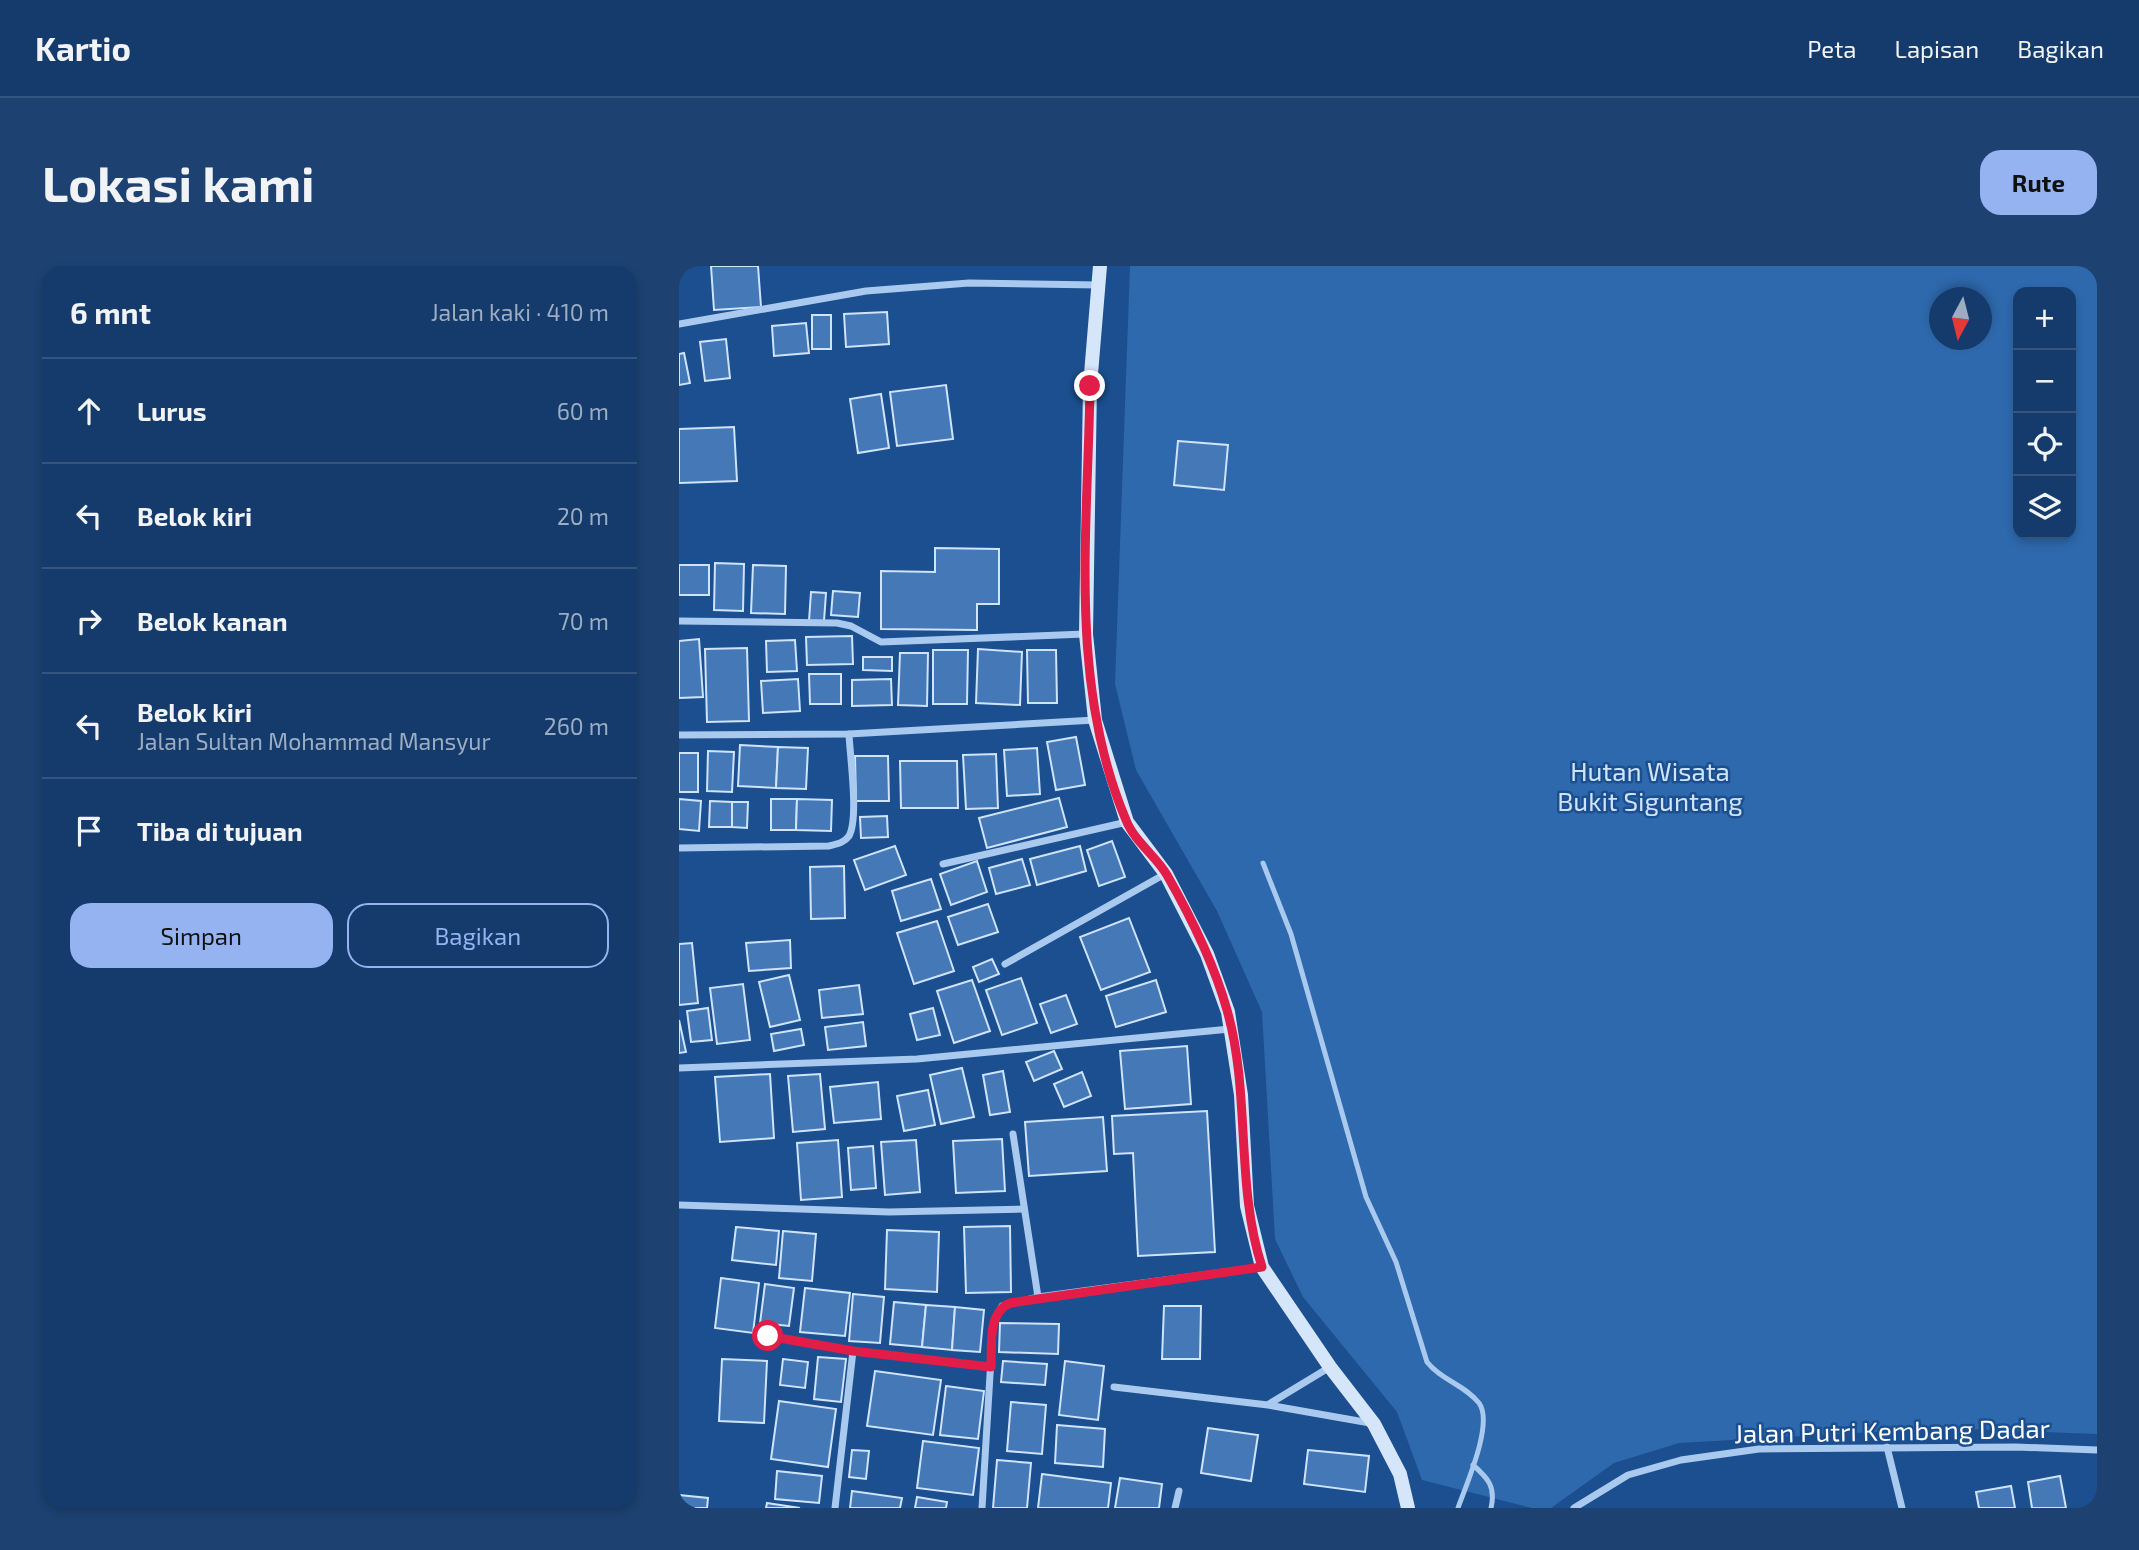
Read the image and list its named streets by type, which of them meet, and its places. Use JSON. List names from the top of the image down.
{
  "streets": {
    "street": ["Jalan Putri Kembang Dadar"]
  },
  "parks": ["Hutan Wisata Bukit Siguntang"],
  "north": "bottom",
  "page": {
    "header": "Kartio",
    "nav": ["Peta", "Lapisan", "Bagikan"],
    "buttons": [
      "Rute",
      ["Simpan", "Bagikan"]
    ],
    "title": "Lokasi kami",
    "heading": ["6 mnt", "Jalan kaki · 410 m"],
    "map_buttons": ["+", "−"],
    "list": [
      ["Lurus", "60 m"],
      ["Belok kiri", "20 m"],
      ["Belok kanan", "70 m"],
      ["Belok kiri", "Jalan Sultan Mohammad Mansyur", "260 m"],
      "Tiba di tujuan"
    ]
  }
}
